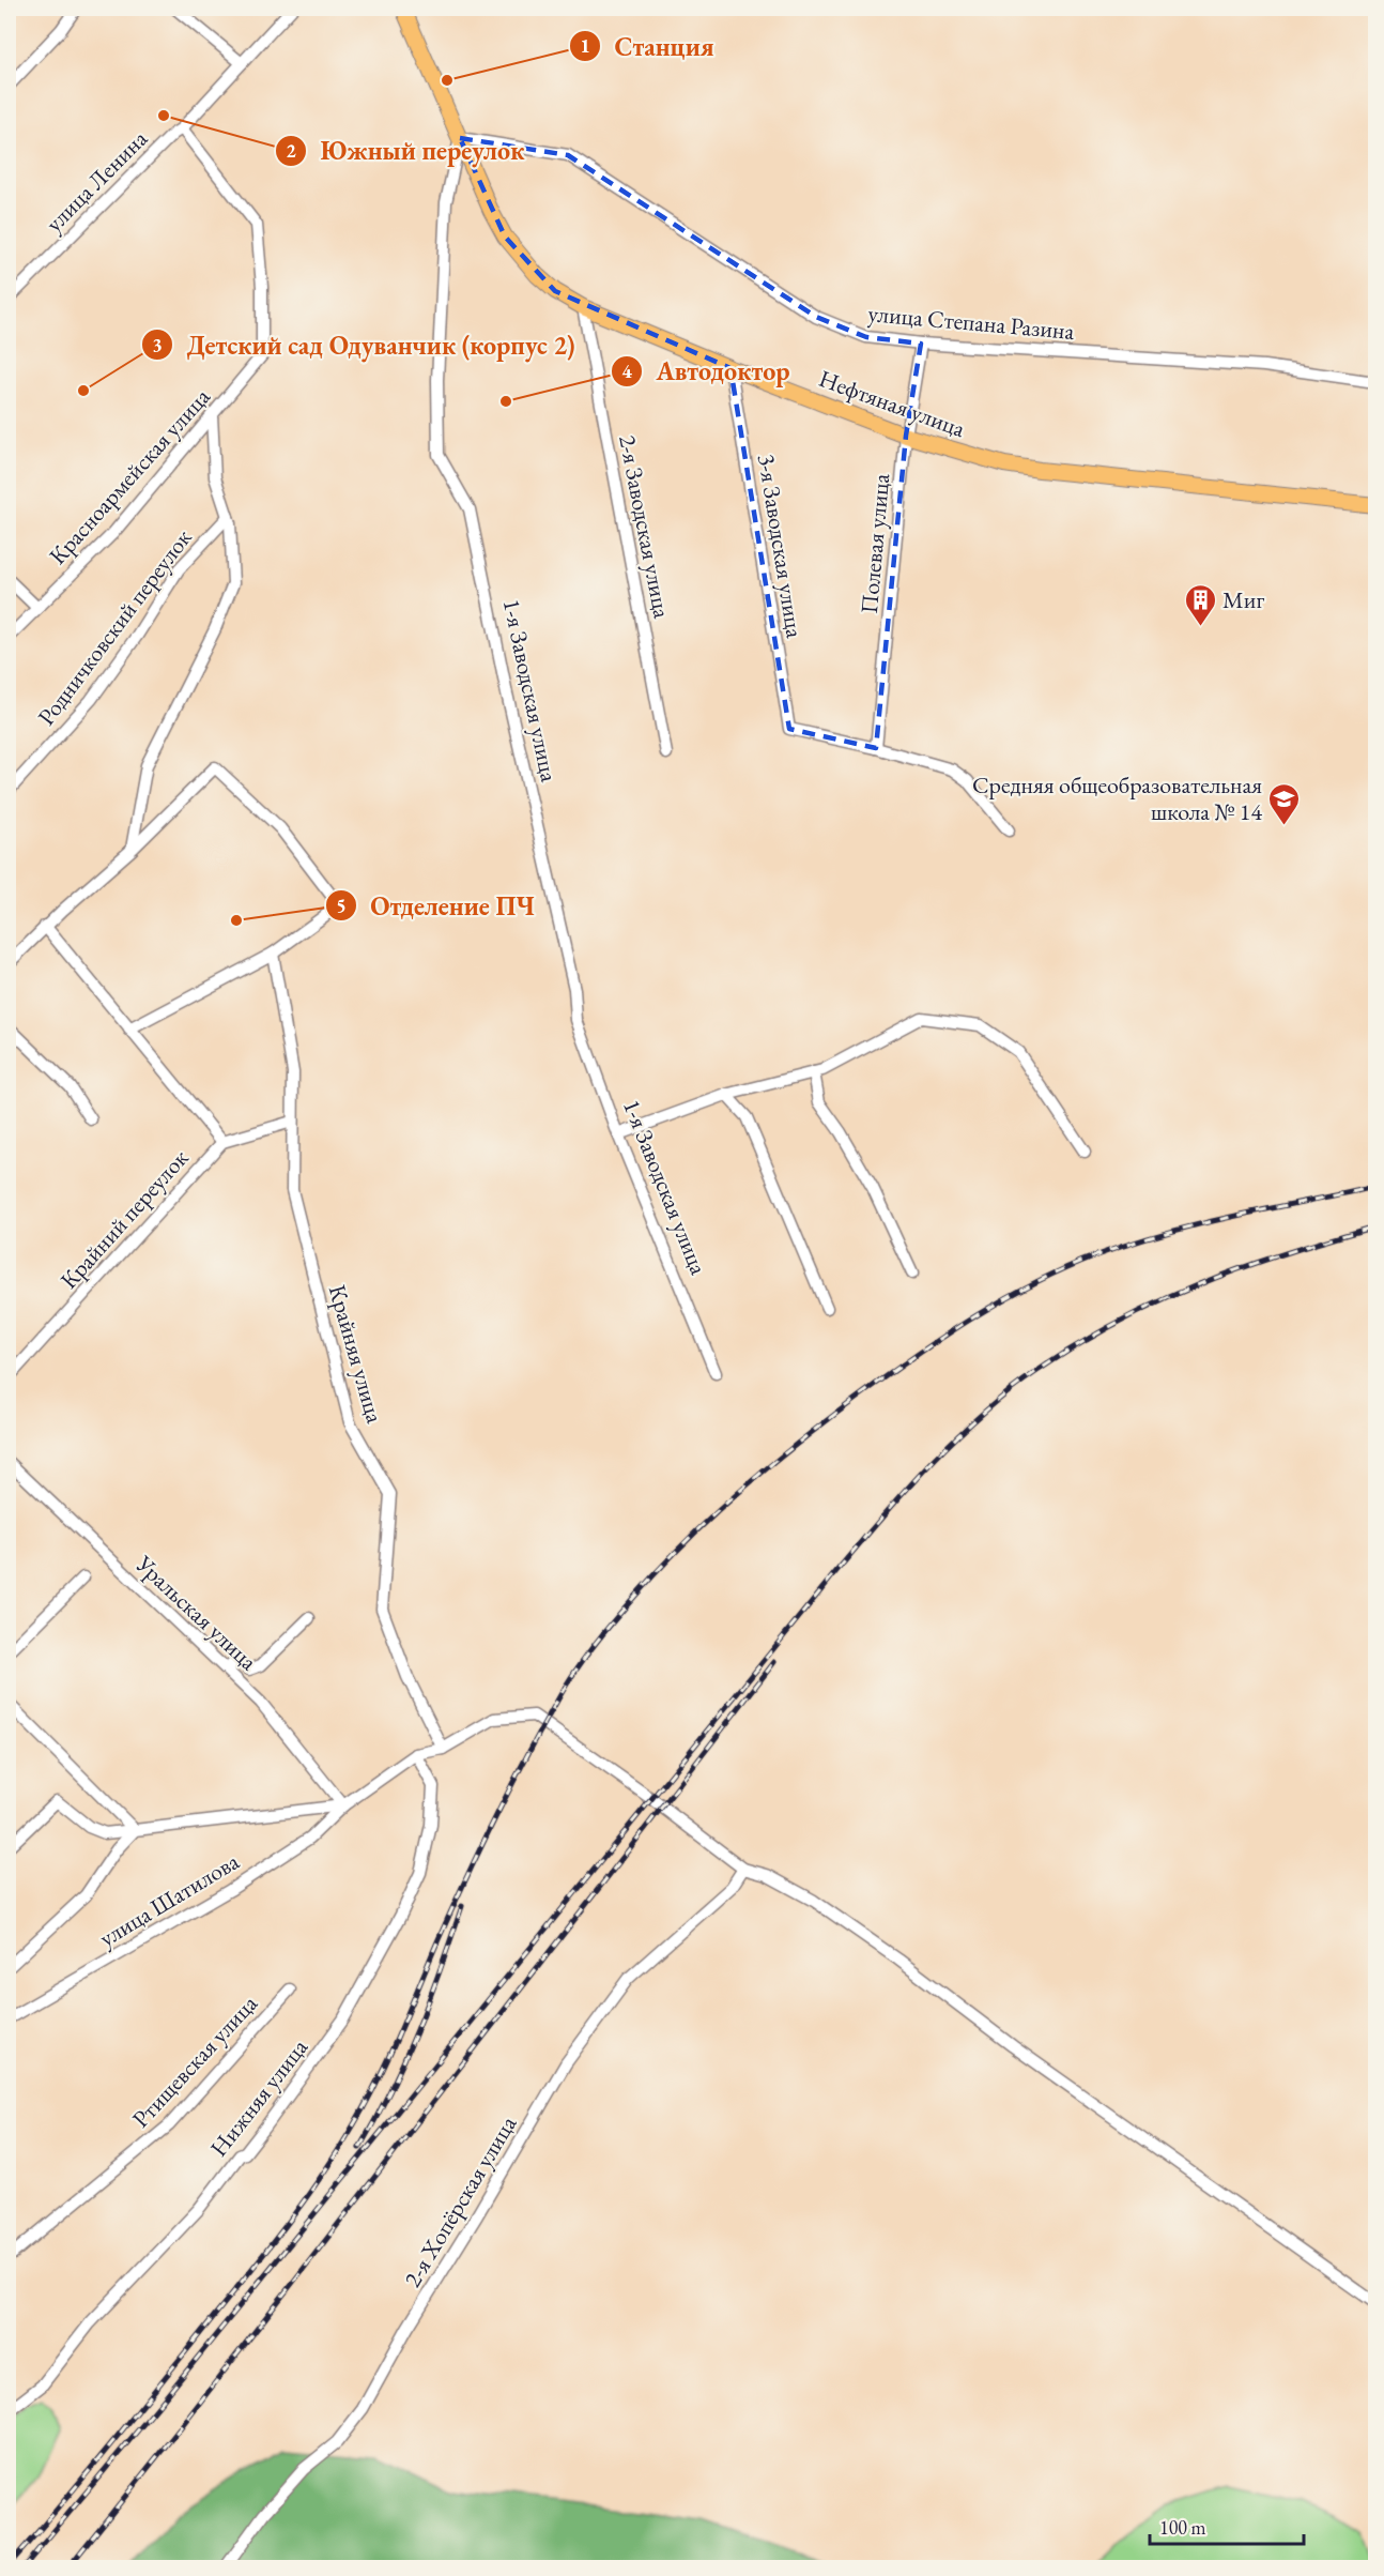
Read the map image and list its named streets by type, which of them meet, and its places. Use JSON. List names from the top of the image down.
{
  "streets": {
    "main road": ["Нефтяная улица"],
    "street": [
      "улица Ленина",
      "улица Степана Разина",
      "Красноармейская улица",
      "2-я Заводская улица",
      "Полевая улица",
      "3-я Заводская улица",
      "Родничковский переулок",
      "1-я Заводская улица",
      "Крайний переулок",
      "Крайняя улица",
      "Уральская улица",
      "улица Шатилова",
      "Ртищевская улица",
      "Нижняя улица",
      "2-я Хопёрская улица"
    ]
  },
  "crossings": [
    ["улица Ленина", "Красноармейская улица"],
    ["улица Степана Разина", "Нефтяная улица"],
    ["улица Степана Разина", "Полевая улица"],
    ["улица Степана Разина", "1-я Заводская улица"],
    ["Нефтяная улица", "2-я Заводская улица"],
    ["Нефтяная улица", "Полевая улица"],
    ["Нефтяная улица", "3-я Заводская улица"],
    ["Нефтяная улица", "1-я Заводская улица"],
    ["Полевая улица", "3-я Заводская улица"],
    ["Крайний переулок", "Крайняя улица"],
    ["Уральская улица", "улица Шатилова"],
    ["улица Шатилова", "Нижняя улица"]
  ],
  "places": {
    "other": [
      "Станция",
      "Южный переулок",
      "Детский сад Одуванчик (корпус 2)",
      "Автодоктор",
      "Отделение ПЧ"
    ],
    "building": ["Миг"],
    "school or university": ["Средняя общеобразовательная школа № 14"]
  },
  "scale_bar": "100 m"
}
